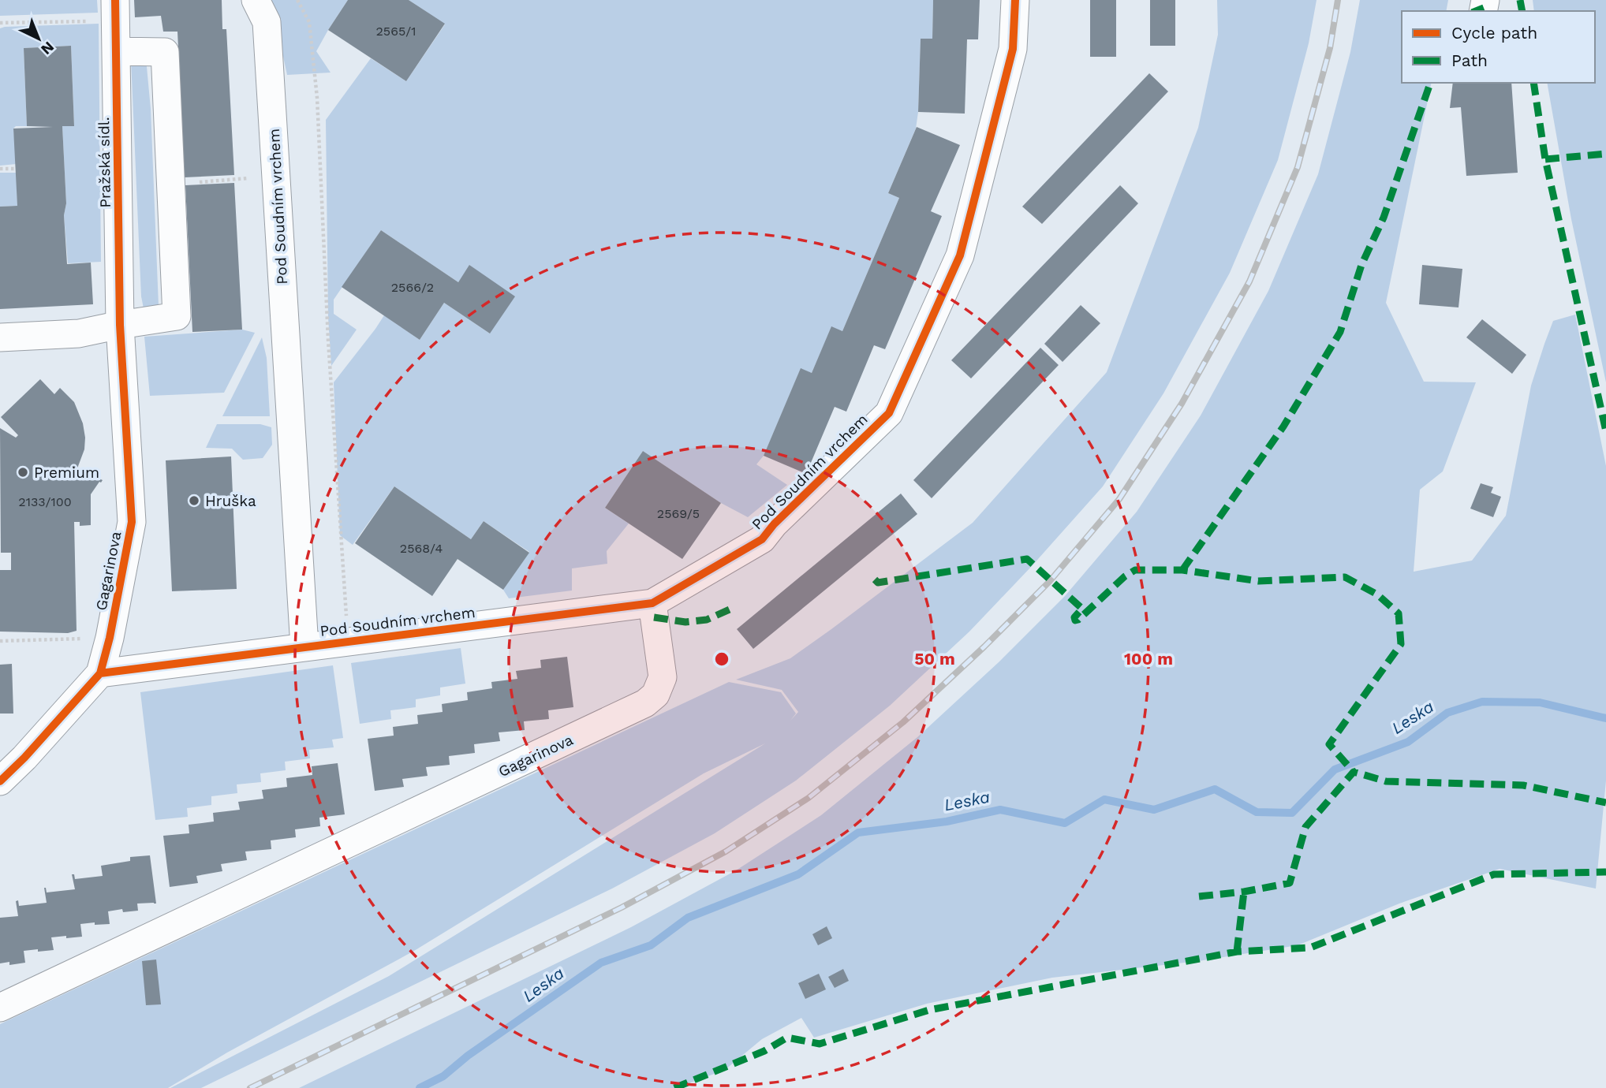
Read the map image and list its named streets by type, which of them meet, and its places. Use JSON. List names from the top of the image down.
{
  "streets": {
    "street": ["Pražská sídl.", "Pod Soudním vrchem", "Gagarinova"]
  },
  "crossings": [
    ["Pražská sídl.", "Gagarinova"],
    ["Pod Soudním vrchem", "Gagarinova"]
  ],
  "water": ["Leska"],
  "places": ["Premium", "Hruška"],
  "house_numbers": [
    "2565/1",
    "2566/2",
    "2133/100",
    "2569/5",
    "2568/4"
  ],
  "legend": ["Cycle path", "Path"],
  "north": "bottom right",
  "rings": ["50 m", "100 m"]
}
